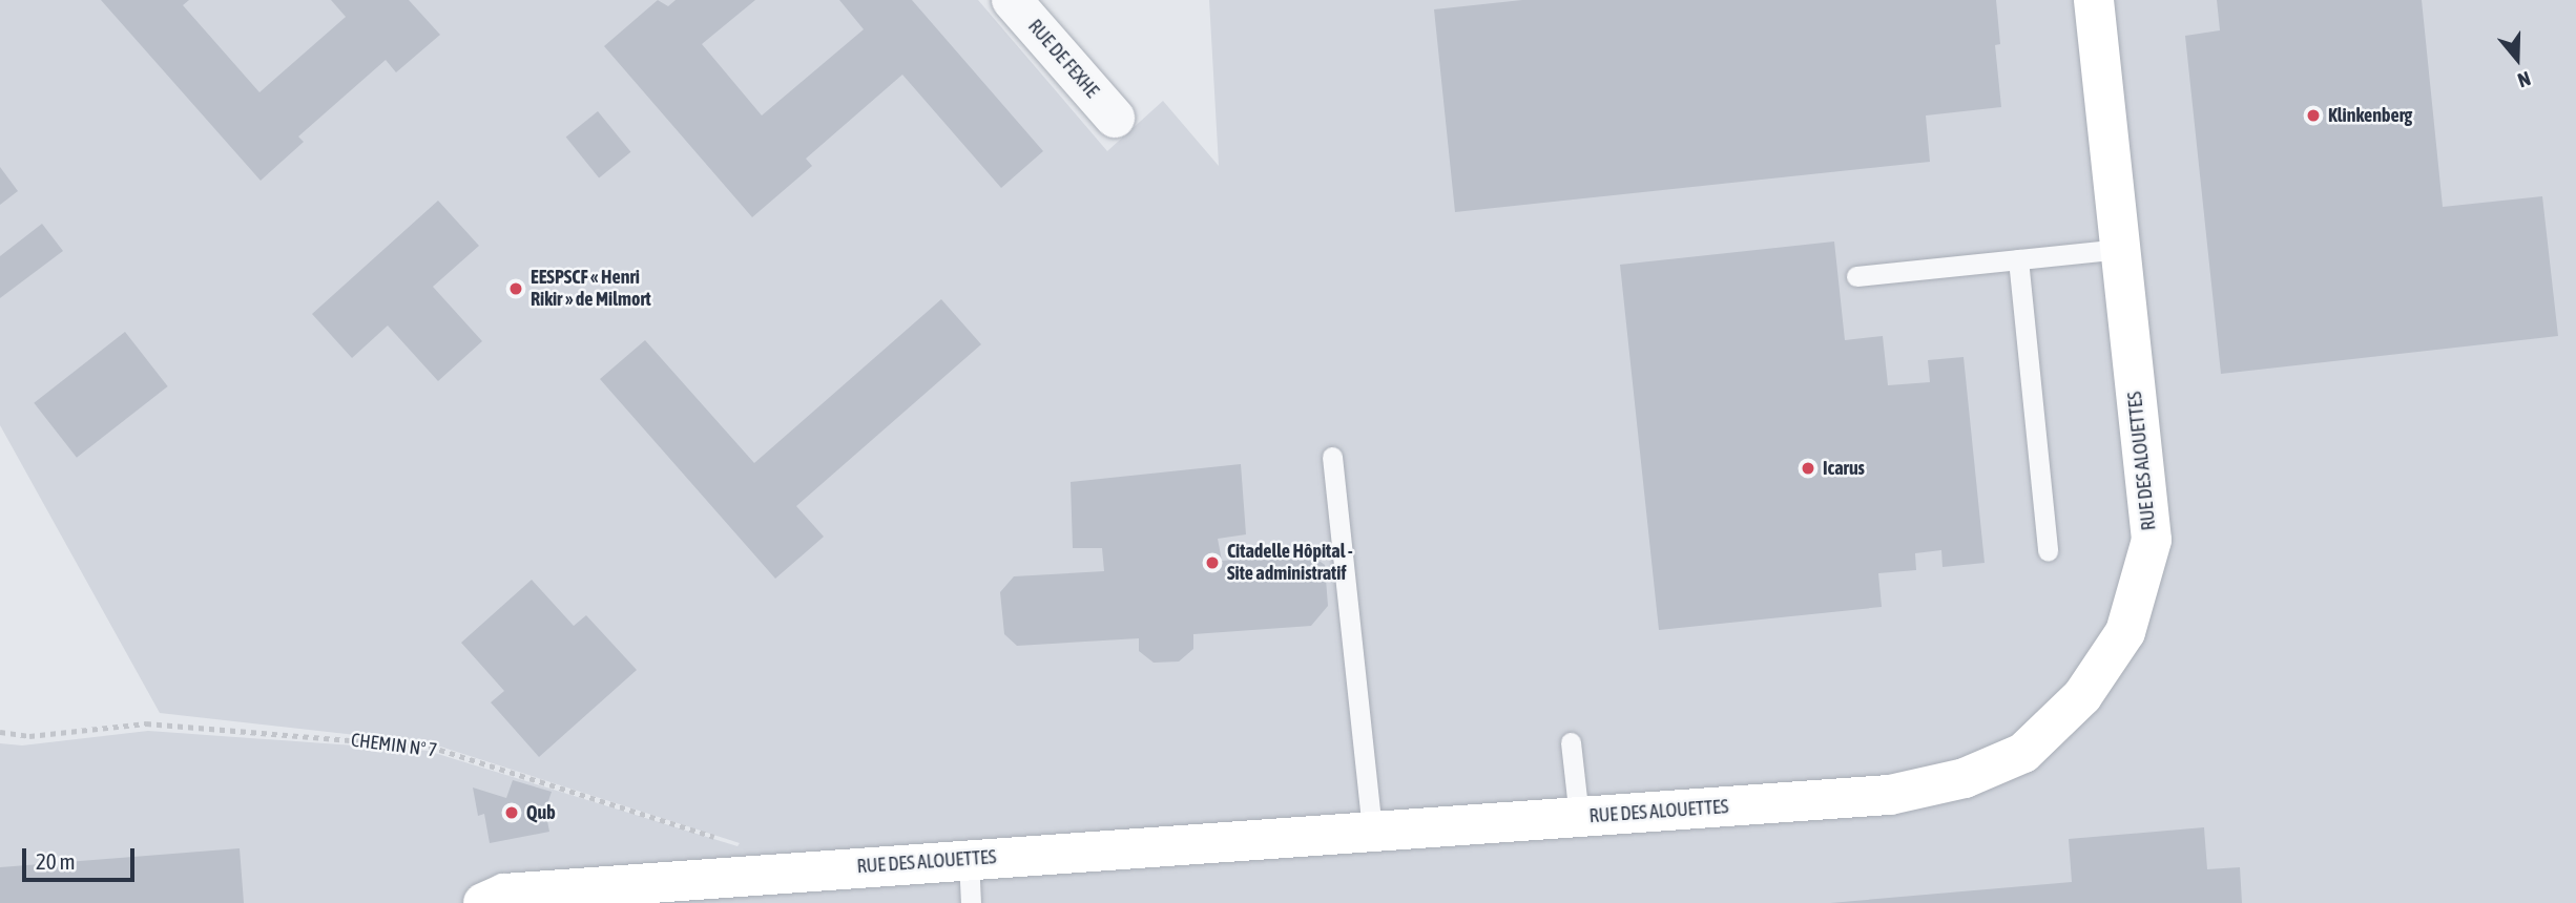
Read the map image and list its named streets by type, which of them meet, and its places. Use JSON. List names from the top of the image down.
{
  "streets": {
    "street": ["RUE DE FEXHE", "RUE DES ALOUETTES"],
    "path": ["CHEMIN N° 7"]
  },
  "places": [
    "Klinkenberg",
    "EESPSCF « Henri Rikir » de Milmort",
    "Icarus",
    "Citadelle Hôpital - Site administratif",
    "Qub"
  ],
  "scale_bar": "20 m",
  "north": "bottom"
}
